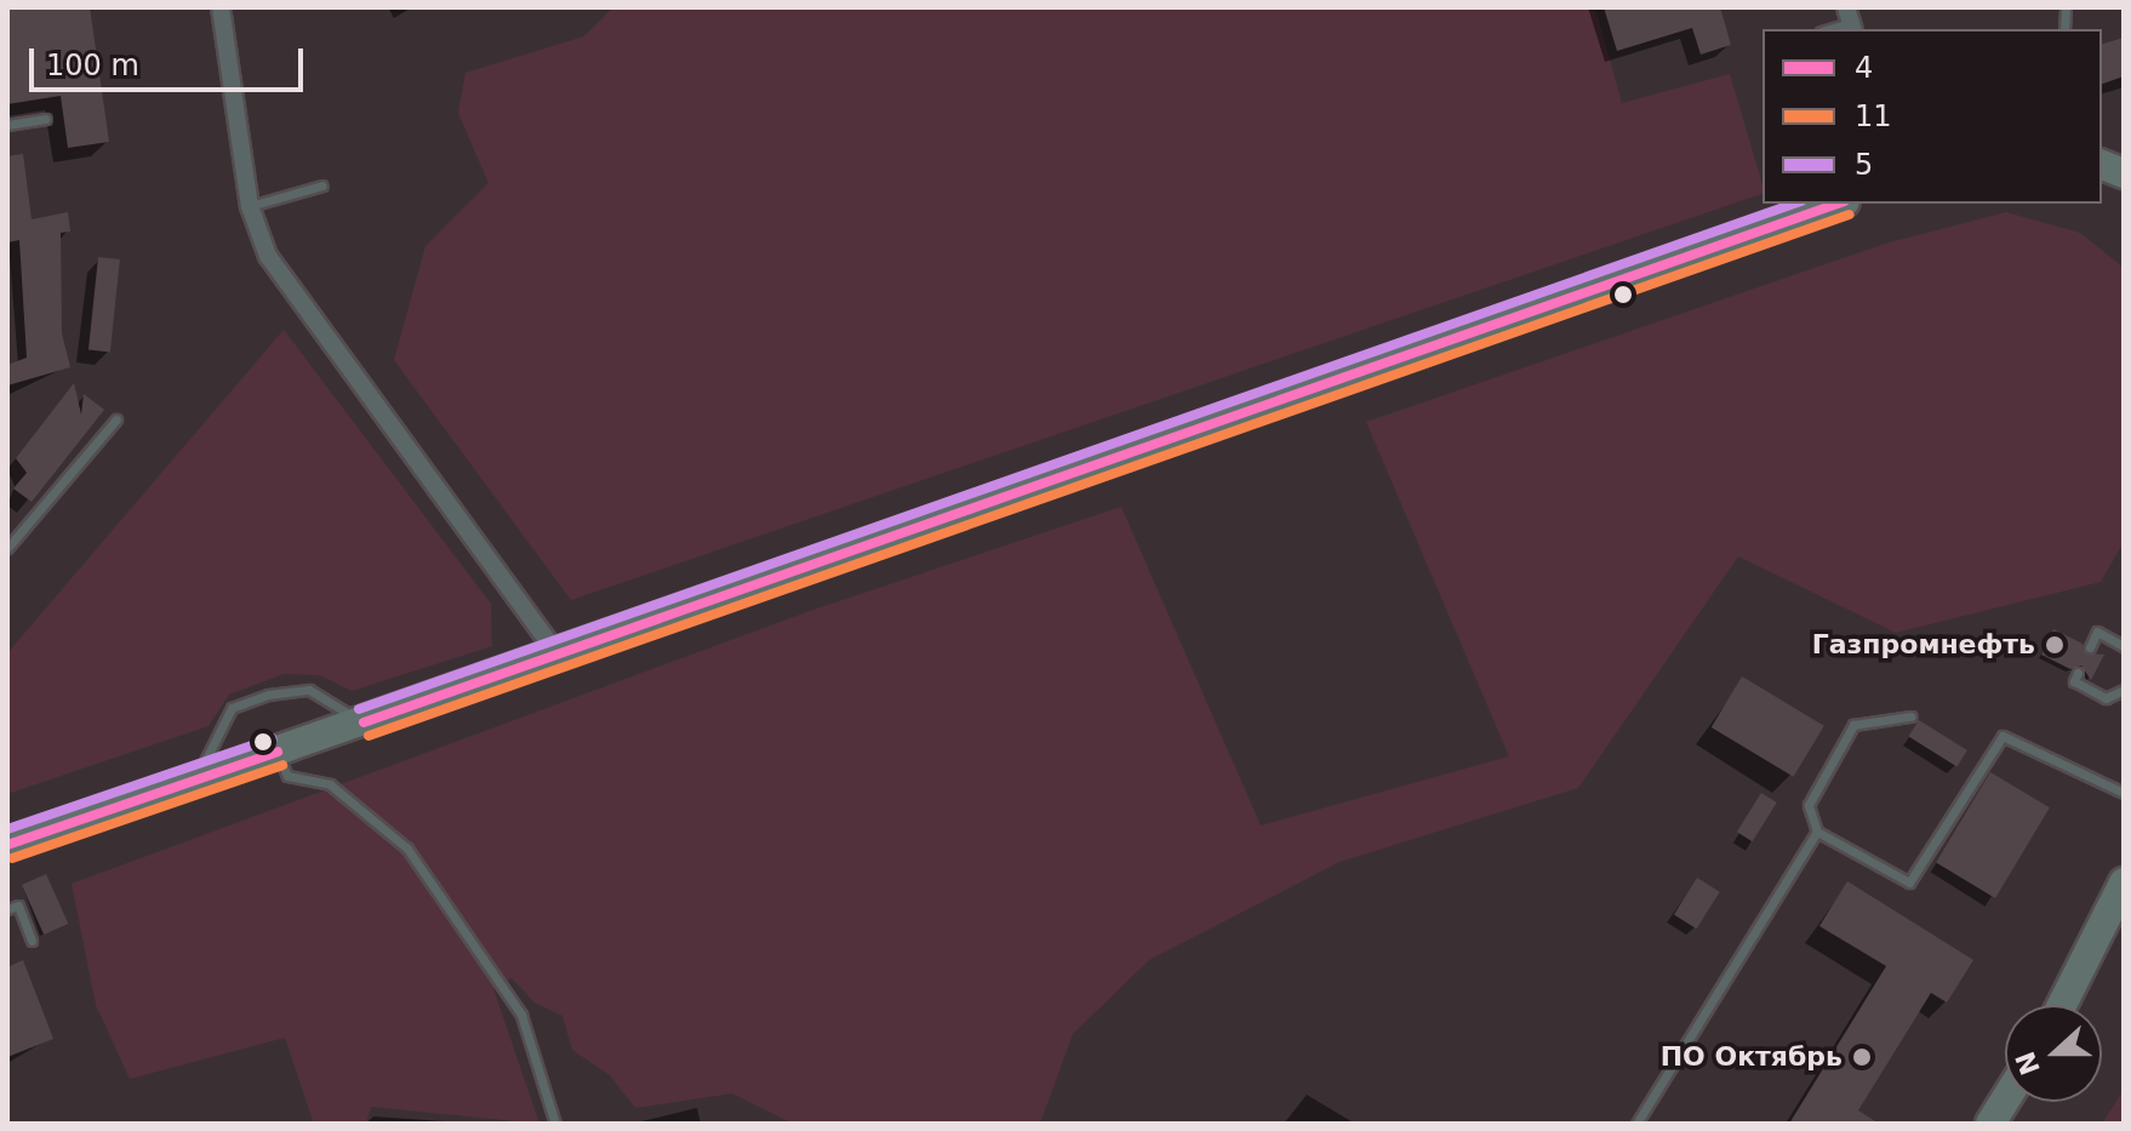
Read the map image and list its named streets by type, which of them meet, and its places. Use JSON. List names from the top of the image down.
{
  "places": ["Газпромнефть", "ПО Октябрь"],
  "lines": ["transit line 4", "transit line 5", "transit line 11"],
  "legend": ["4", "11", "5"],
  "scale_bar": "100 m",
  "north": "left"
}
